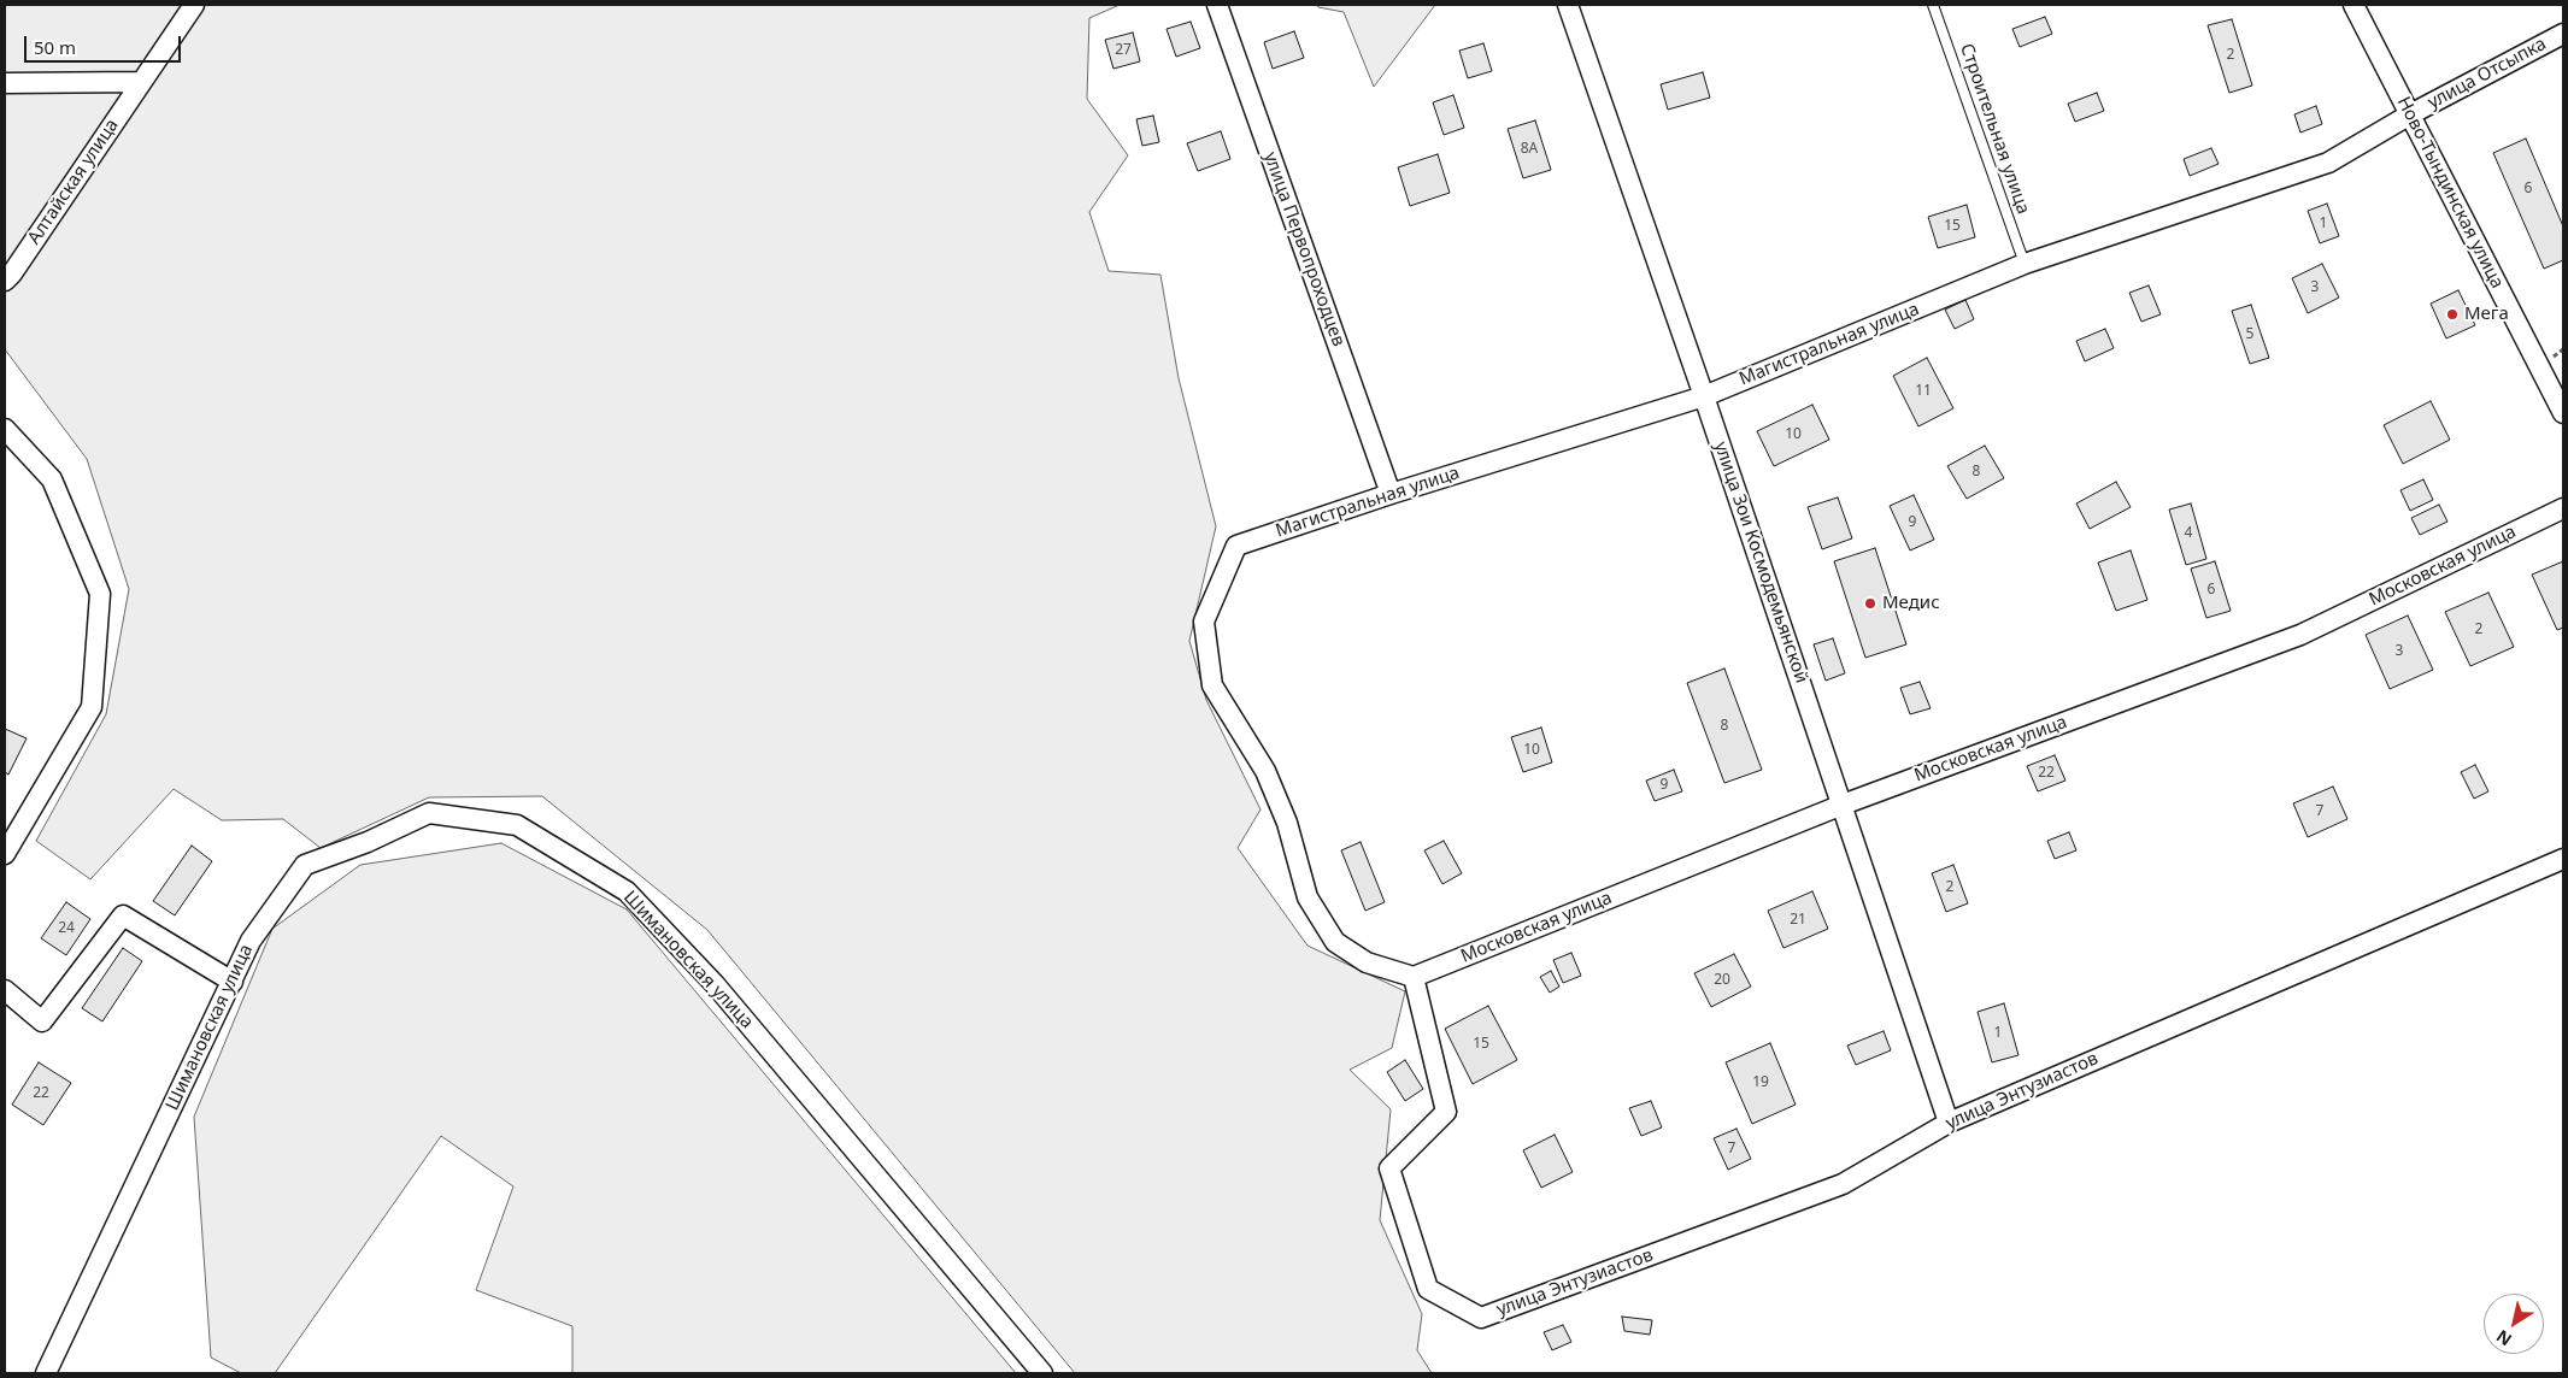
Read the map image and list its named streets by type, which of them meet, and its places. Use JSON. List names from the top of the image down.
{
  "streets": {
    "street": [
      "улица Отсыпка",
      "Алтайская улица",
      "Ново-Тындинская улица",
      "улица Первопроходцев",
      "Магистральная улица",
      "улица Зои Космодемьянской",
      "Московская улица",
      "Шимановская улица",
      "улица Энтузиастов"
    ],
    "lane": ["Строительная улица"]
  },
  "crossings": [
    ["улица Отсыпка", "Ново-Тындинская улица"],
    ["улица Отсыпка", "Магистральная улица"],
    ["Строительная улица", "Магистральная улица"],
    ["Ново-Тындинская улица", "Магистральная улица"],
    ["улица Первопроходцев", "Магистральная улица"],
    ["Магистральная улица", "улица Зои Космодемьянской"],
    ["Магистральная улица", "Московская улица"],
    ["Магистральная улица", "улица Энтузиастов"],
    ["улица Зои Космодемьянской", "Московская улица"],
    ["улица Зои Космодемьянской", "улица Энтузиастов"],
    ["Московская улица", "улица Энтузиастов"]
  ],
  "places": ["Мега", "Медис"],
  "house_numbers": [
    "27",
    "2",
    "8А",
    "6",
    "1",
    "15",
    "3",
    "5",
    "11",
    "10",
    "8",
    "9",
    "4",
    "6",
    "2",
    "3",
    "8",
    "10",
    "22",
    "9",
    "7",
    "2",
    "21",
    "24",
    "20",
    "1",
    "15",
    "19",
    "22",
    "7"
  ],
  "scale_bar": "50 m",
  "north": "bottom left"
}
